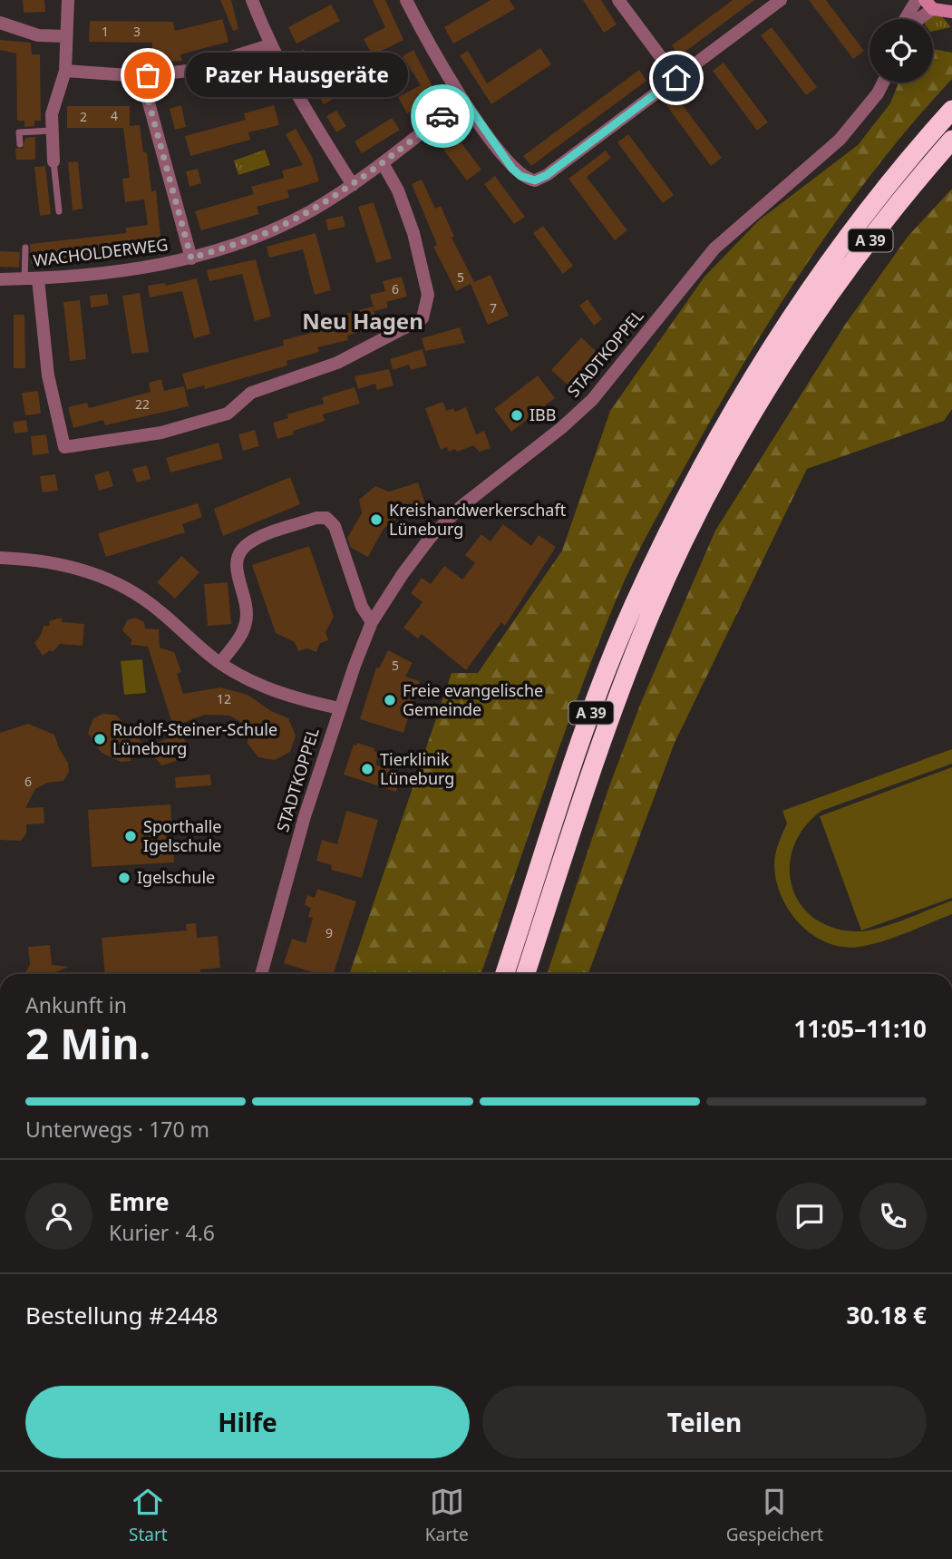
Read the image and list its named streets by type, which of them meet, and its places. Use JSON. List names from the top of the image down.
{
  "streets": {
    "highway": ["A 39"],
    "street": ["WACHOLDERWEG", "STADTKOPPEL"]
  },
  "districts": ["Neu Hagen"],
  "places": [
    "Pazer Hausgeräte",
    "IBB",
    "Kreishandwerkerschaft Lüneburg",
    "Freie evangelische Gemeinde",
    "Rudolf-Steiner-Schule Lüneburg",
    "Tierklinik Lüneburg",
    "Sporthalle Igelschule",
    "Igelschule"
  ],
  "house_numbers": [
    "1",
    "3",
    "4",
    "2",
    "5",
    "6",
    "7",
    "22",
    "5",
    "12",
    "6",
    "9"
  ],
  "page": {
    "bubble": "Pazer Hausgeräte",
    "heading": ["2 Min.", "Ankunft in", "11:05–11:10"],
    "panel": [
      "Emre",
      "Kurier · 4.6",
      "Bestellung #2448",
      "30.18 €"
    ],
    "bar": "Unterwegs · 170 m",
    "buttons": ["Hilfe", "Teilen"],
    "tabs": ["Start", "Karte", "Gespeichert"]
  }
}
